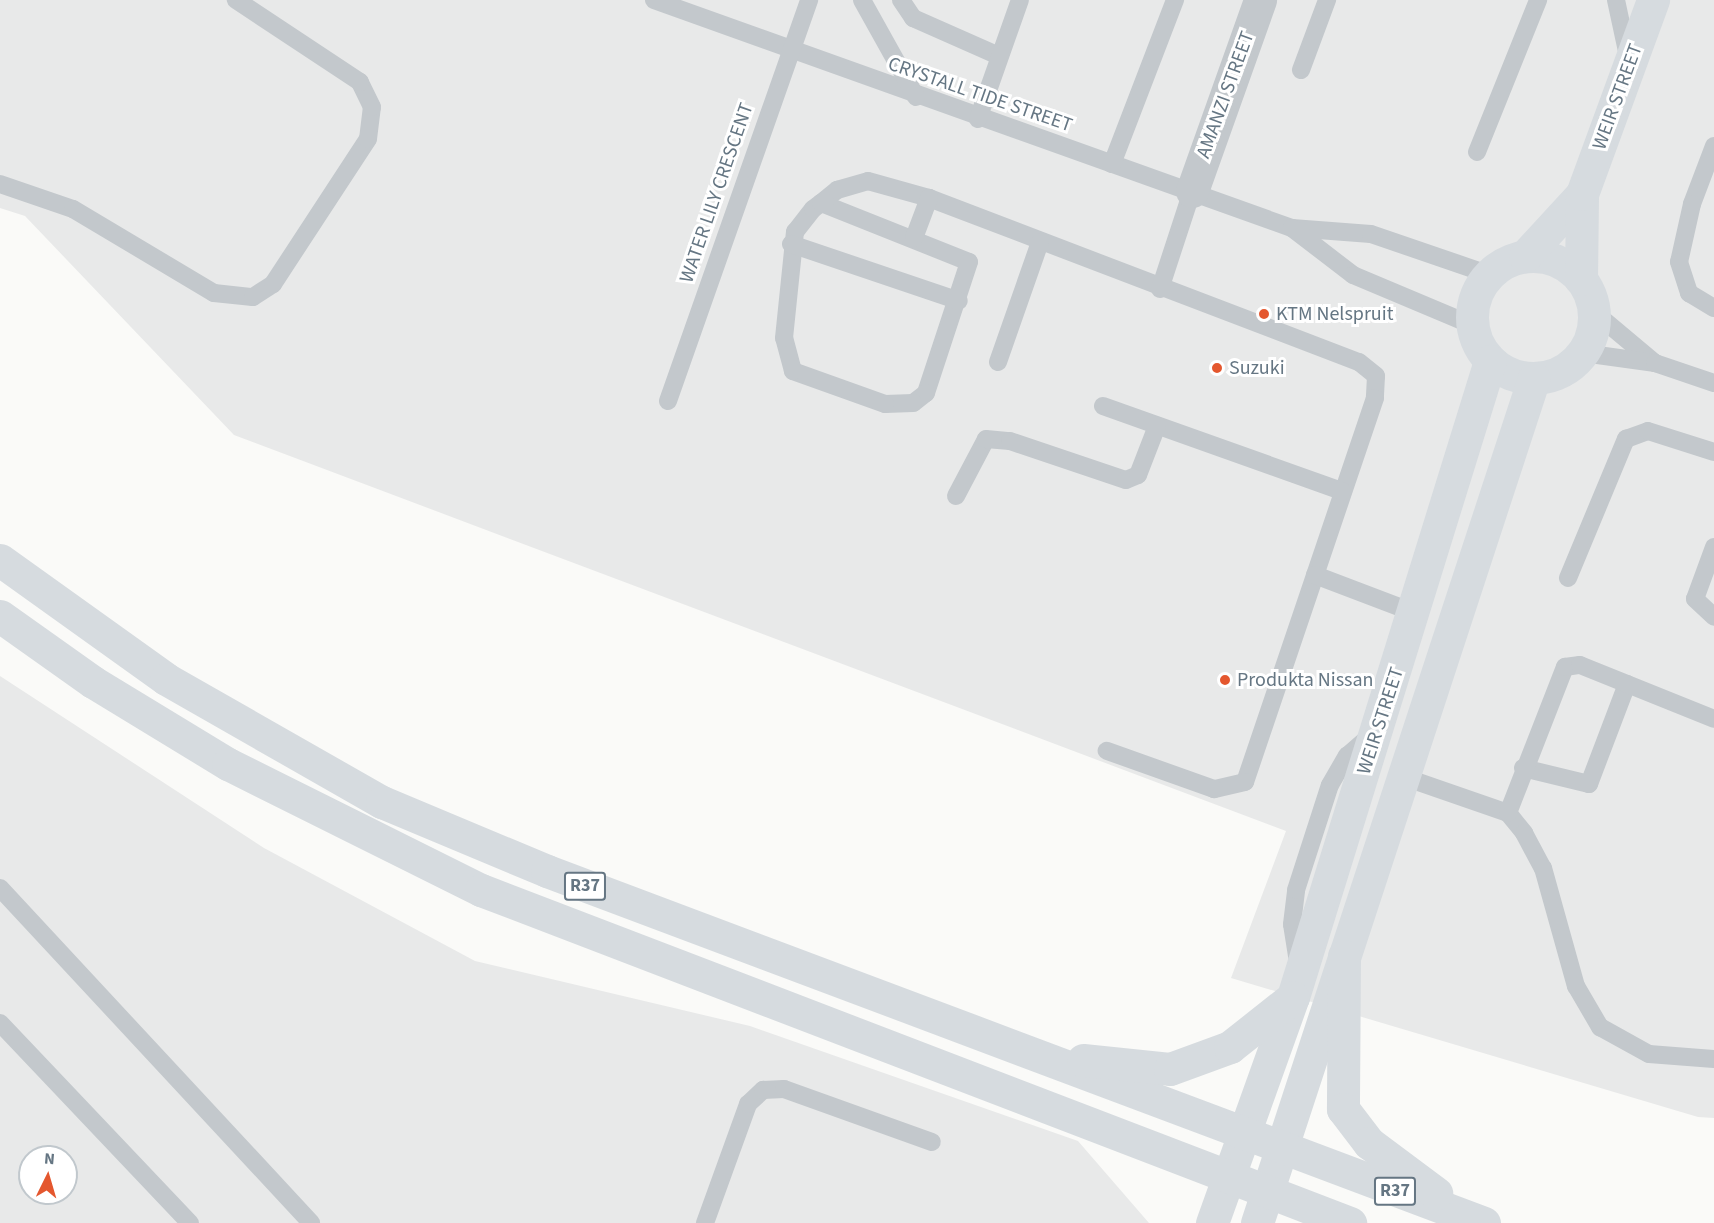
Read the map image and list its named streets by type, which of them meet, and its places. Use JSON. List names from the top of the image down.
{
  "streets": {
    "main road": ["WEIR STREET", "R37"],
    "street": ["AMANZI STREET"],
    "lane": ["CRYSTALL TIDE STREET", "WATER LILY CRESCENT"]
  },
  "crossings": [
    ["CRYSTALL TIDE STREET", "AMANZI STREET"],
    ["CRYSTALL TIDE STREET", "WEIR STREET"],
    ["CRYSTALL TIDE STREET", "WATER LILY CRESCENT"],
    ["WEIR STREET", "R37"]
  ],
  "places": ["KTM Nelspruit", "Suzuki", "Produkta Nissan"],
  "north": "top"
}
